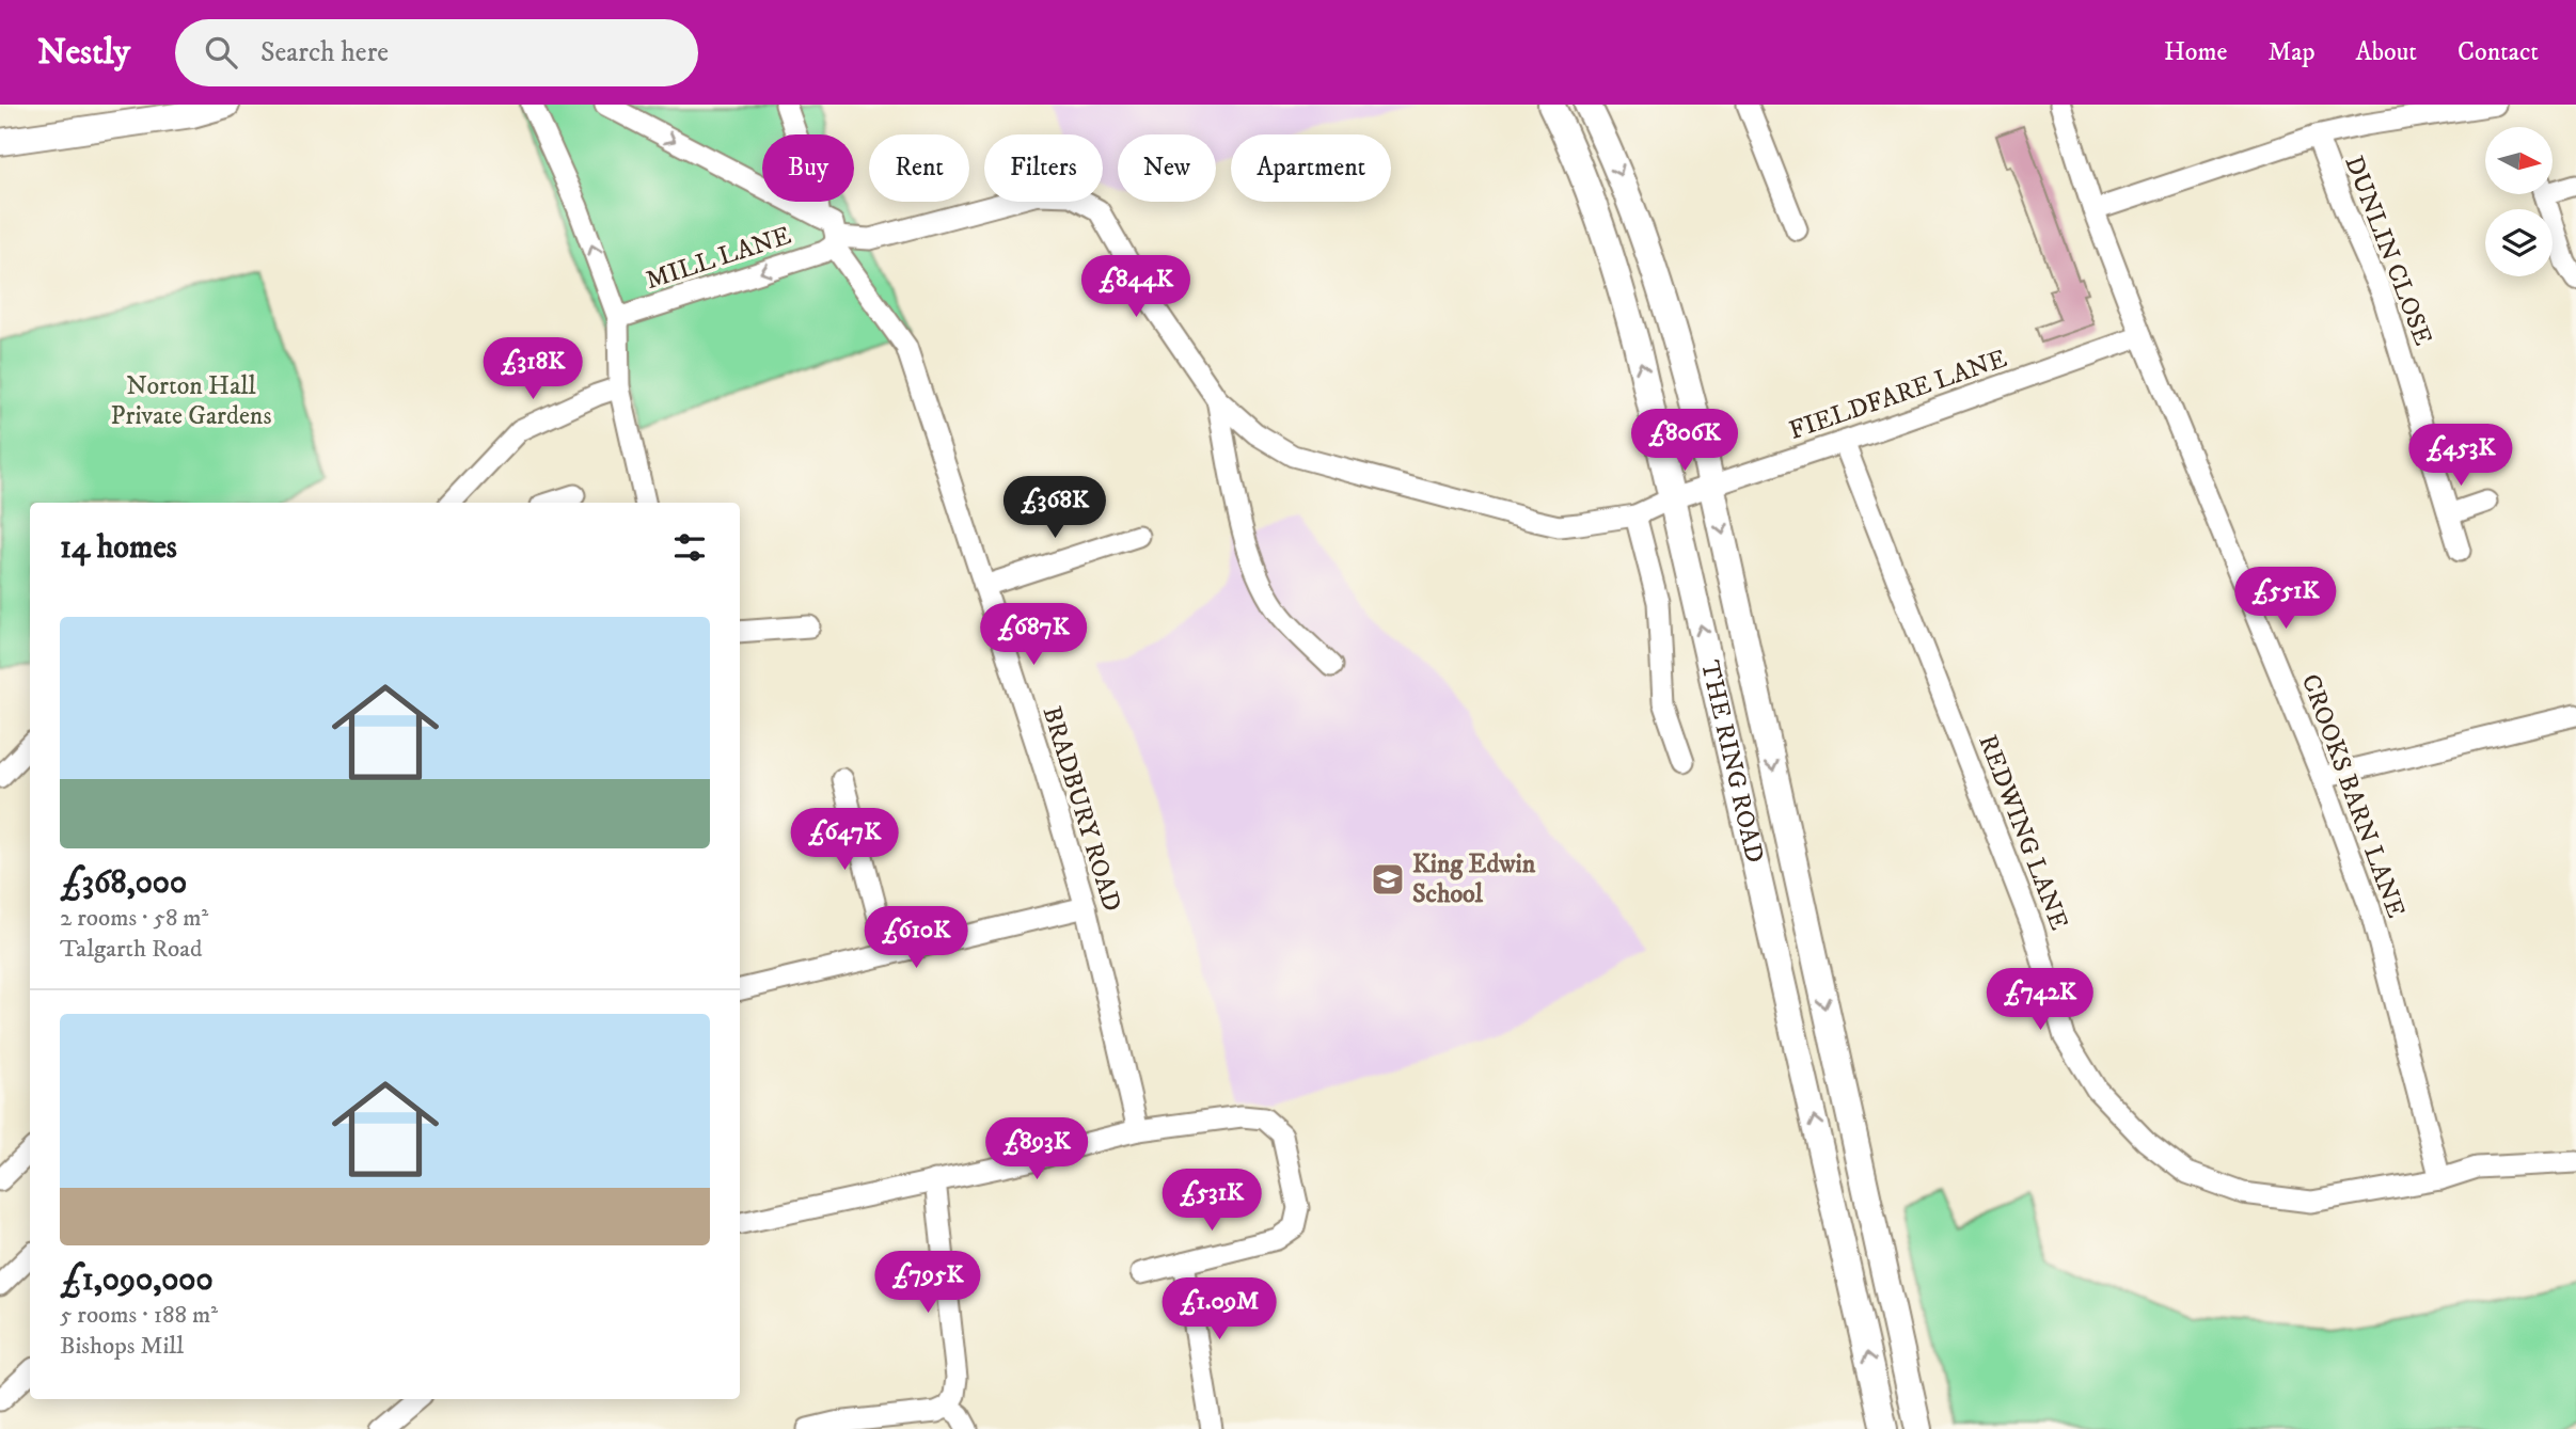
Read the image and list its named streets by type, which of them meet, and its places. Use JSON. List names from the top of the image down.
{
  "streets": {
    "main road": ["THE RING ROAD"],
    "street": [
      "DUNLIN CLOSE",
      "MILL LANE",
      "FIELDFARE LANE",
      "CROOKS BARN LANE",
      "BRADBURY ROAD",
      "REDWING LANE"
    ]
  },
  "crossings": [
    ["MILL LANE", "BRADBURY ROAD"],
    ["FIELDFARE LANE", "THE RING ROAD"],
    ["FIELDFARE LANE", "CROOKS BARN LANE"],
    ["FIELDFARE LANE", "REDWING LANE"],
    ["CROOKS BARN LANE", "REDWING LANE"]
  ],
  "parks": ["Norton Hall Private Gardens"],
  "places": {
    "school or university": ["King Edwin School"]
  },
  "north": "right",
  "page": {
    "header": "Nestly",
    "search": "Search here",
    "nav": [
      "Home",
      "Map",
      "About",
      "Contact"
    ],
    "chip": [
      "Buy",
      "Rent",
      "Filters",
      "New",
      "Apartment"
    ],
    "price": [
      "£844K",
      "£318K",
      "£806K",
      "£453K",
      "£368K",
      "£551K",
      "£687K",
      "£647K",
      "£610K",
      "£742K",
      "£893K",
      "£531K",
      "£795K",
      "£1.09M"
    ],
    "heading": "14 homes",
    "list": [
      {
        "name": "£368,000",
        "note": "2 rooms · 58 m² · Talgarth Road"
      },
      {
        "name": "£1,090,000",
        "note": "5 rooms · 188 m² · Bishops Mill"
      }
    ]
  }
}
